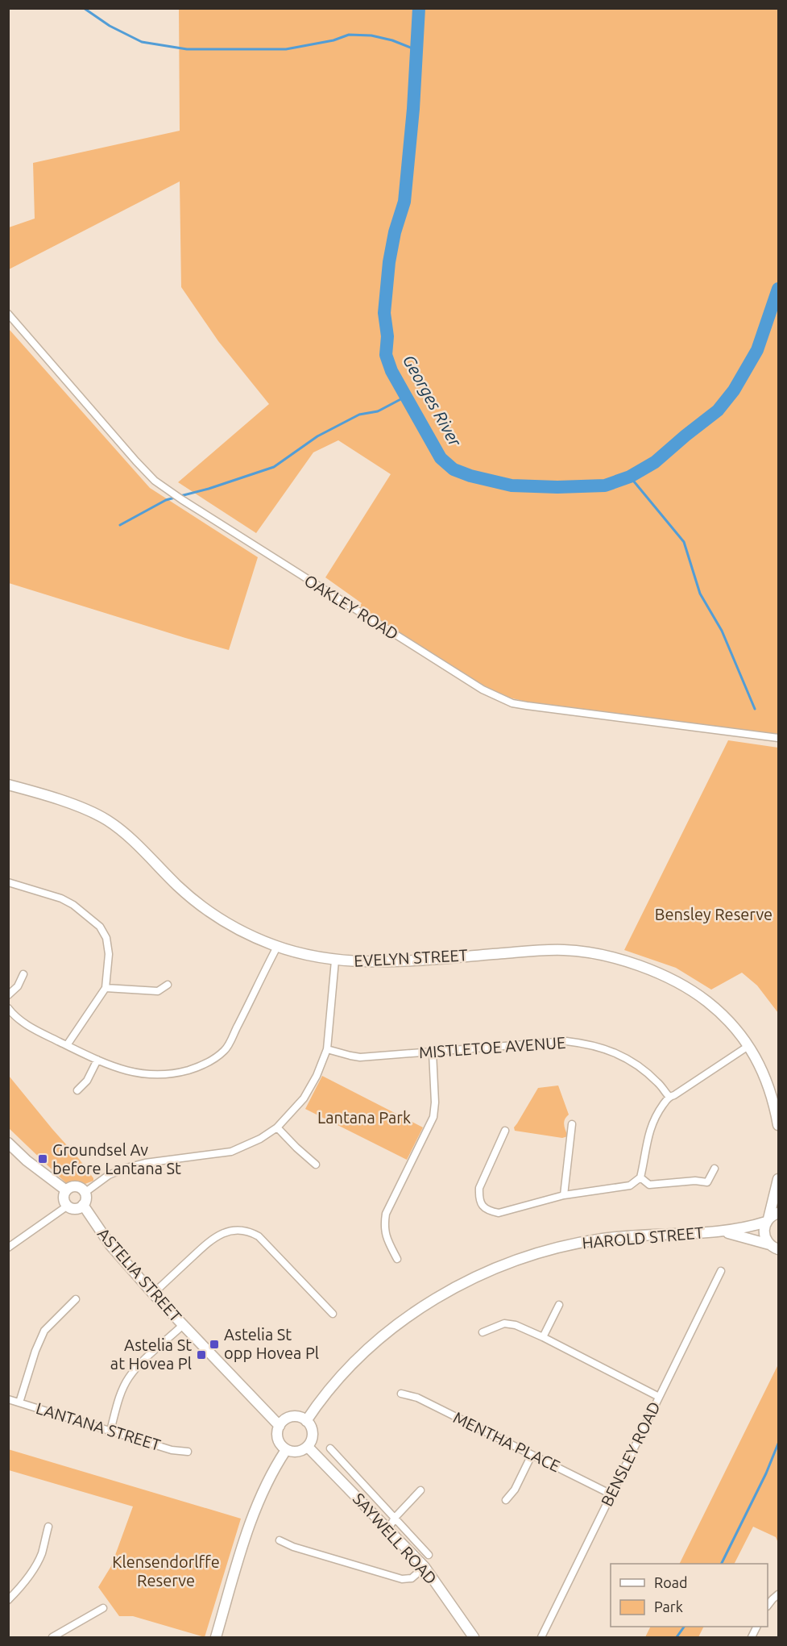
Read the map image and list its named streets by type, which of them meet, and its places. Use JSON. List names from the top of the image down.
{
  "streets": {
    "street": [
      "OAKLEY ROAD",
      "EVELYN STREET",
      "MISTLETOE AVENUE",
      "HAROLD STREET",
      "ASTELIA STREET",
      "LANTANA STREET",
      "MENTHA PLACE",
      "BENSLEY ROAD",
      "SAYWELL ROAD"
    ]
  },
  "crossings": [
    ["HAROLD STREET", "ASTELIA STREET"],
    ["HAROLD STREET", "SAYWELL ROAD"],
    ["ASTELIA STREET", "SAYWELL ROAD"],
    ["MENTHA PLACE", "BENSLEY ROAD"]
  ],
  "water": ["Georges River"],
  "parks": ["Bensley Reserve", "Lantana Park", "Klensendorlffe Reserve"],
  "places": {
    "transit": ["Groundsel Av before Lantana St", "Astelia St opp Hovea Pl", "Astelia St at Hovea Pl"]
  },
  "legend": ["Road", "Park"]
}
